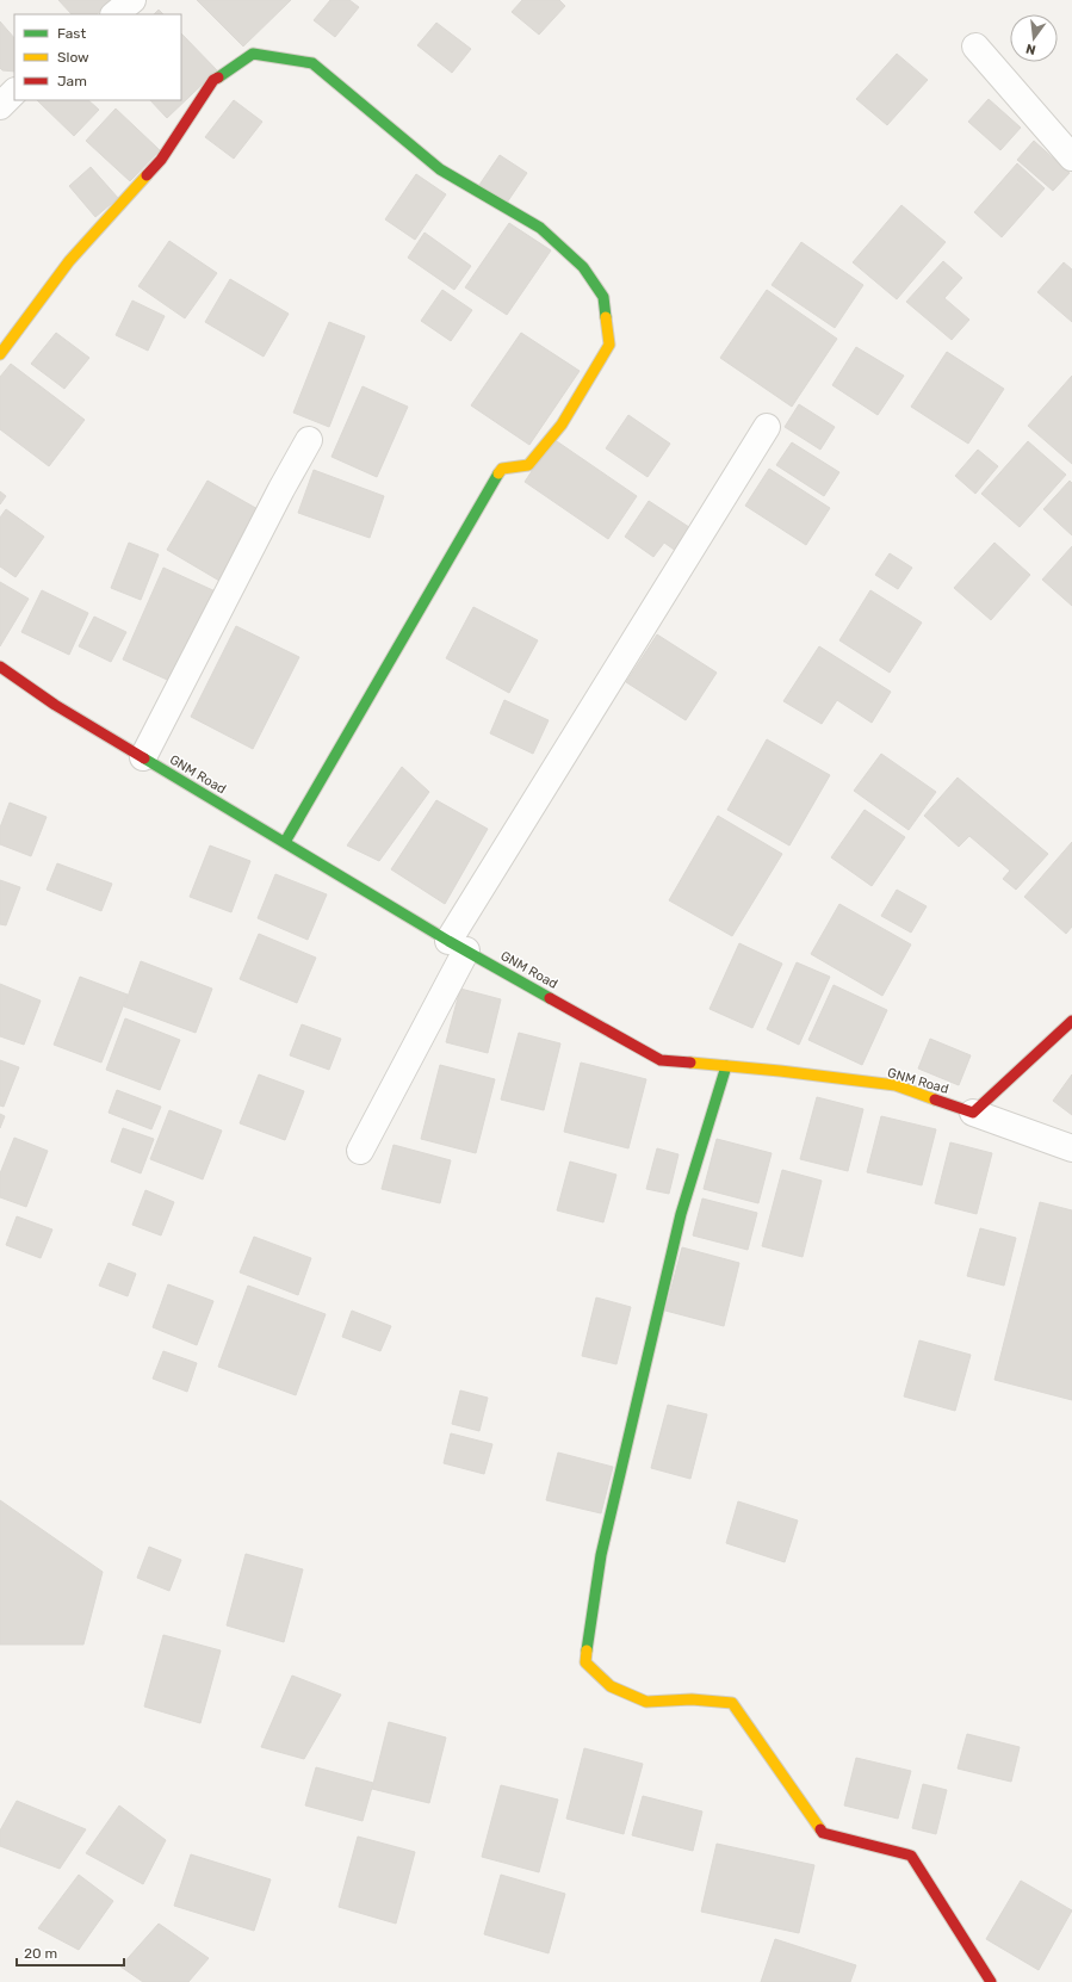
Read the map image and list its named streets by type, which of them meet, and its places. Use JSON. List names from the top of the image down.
{
  "streets": {
    "street": ["GNM Road"]
  },
  "legend": ["Fast", "Slow", "Jam"],
  "scale_bar": "20 m",
  "north": "bottom"
}
